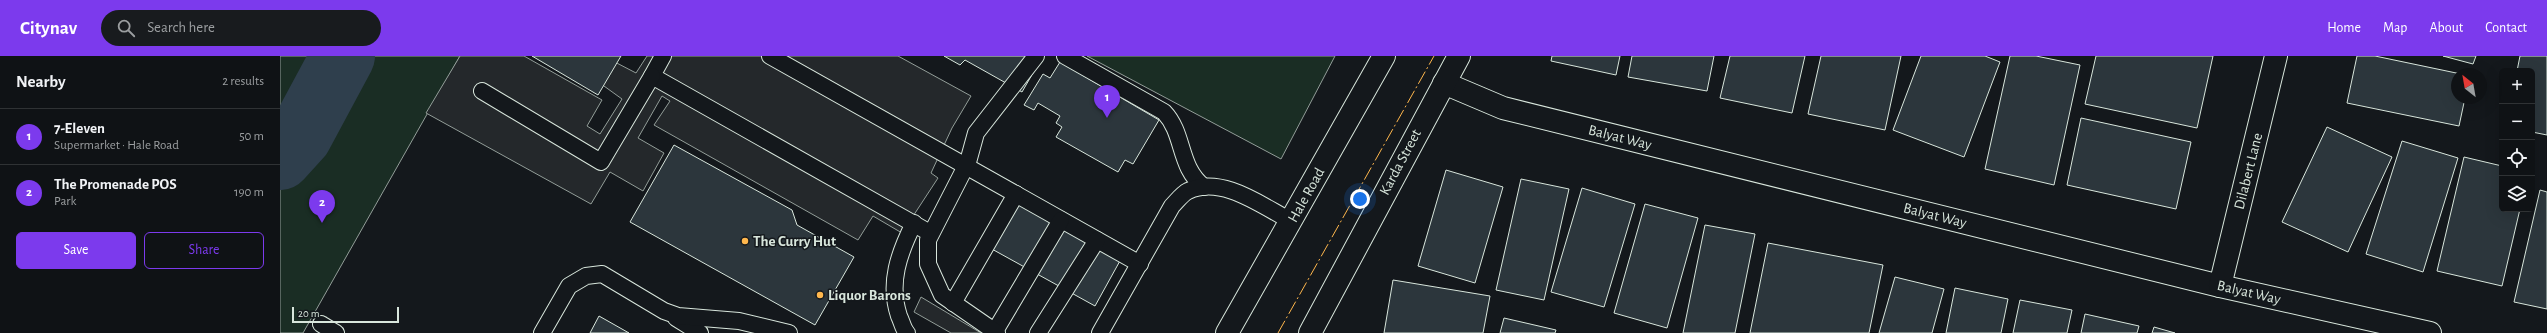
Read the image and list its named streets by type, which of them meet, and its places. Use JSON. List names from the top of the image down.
{
  "streets": {
    "street": [
      "Balyat Way",
      "Karda Street",
      "Dilabert Lane",
      "Hale Road"
    ]
  },
  "crossings": [
    ["Balyat Way", "Karda Street"],
    ["Balyat Way", "Dilabert Lane"]
  ],
  "places": ["The Curry Hut", "Liquor Barons"],
  "scale_bar": "20 m",
  "north": "top left",
  "page": {
    "header": "Citynav",
    "search": "Search here",
    "nav": [
      "Home",
      "Map",
      "About",
      "Contact"
    ],
    "heading": ["Nearby", "2 results"],
    "map_buttons": ["+", "−"],
    "pins": ["1", "2"],
    "list": [
      {
        "mark": "1",
        "name": "7-Eleven",
        "note": "Supermarket · Hale Road",
        "value": "50 m"
      },
      {
        "mark": "2",
        "name": "The Promenade POS",
        "note": "Park",
        "value": "190 m"
      }
    ],
    "buttons": ["Save", "Share"],
    "scale": "20 m"
  }
}
